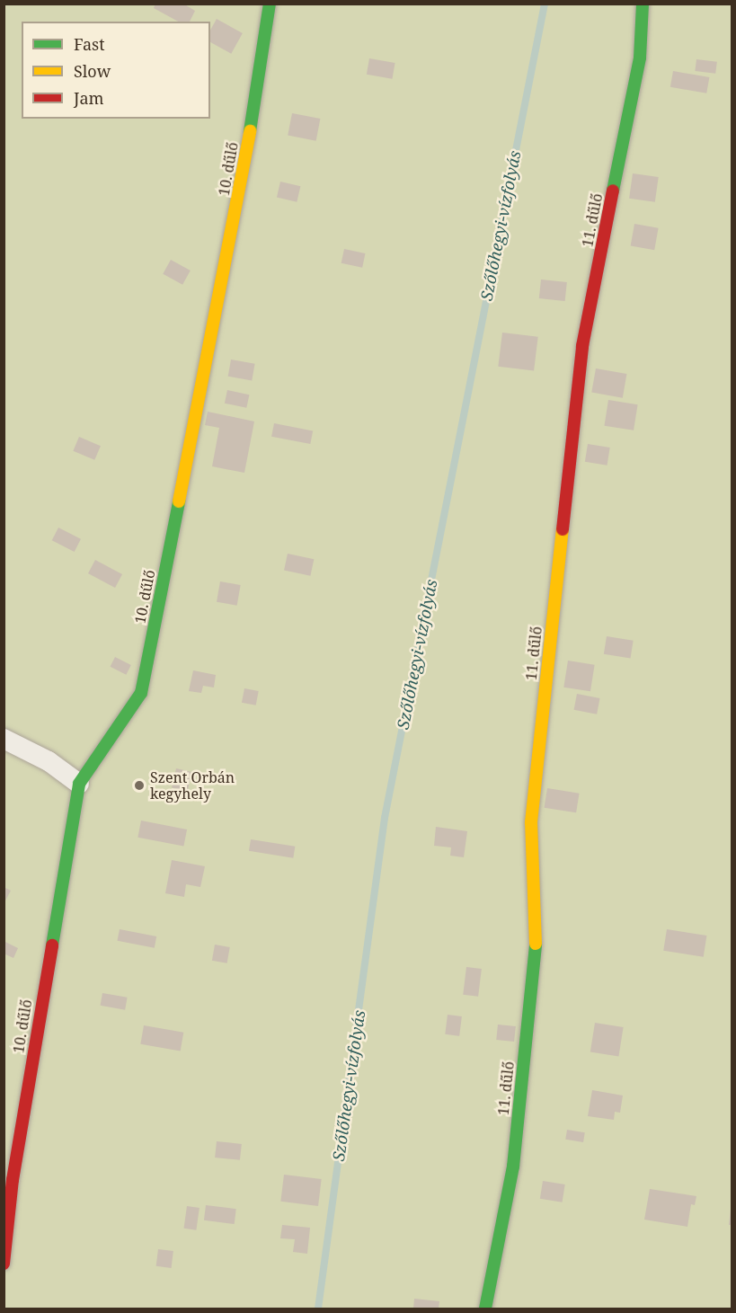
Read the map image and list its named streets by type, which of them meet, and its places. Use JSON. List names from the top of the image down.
{
  "streets": {
    "street": ["10. dűlő", "11. dűlő"]
  },
  "water": ["Szőlőhegyi-vízfolyás"],
  "places": ["Szent Orbán kegyhely"],
  "legend": ["Fast", "Slow", "Jam"]
}
